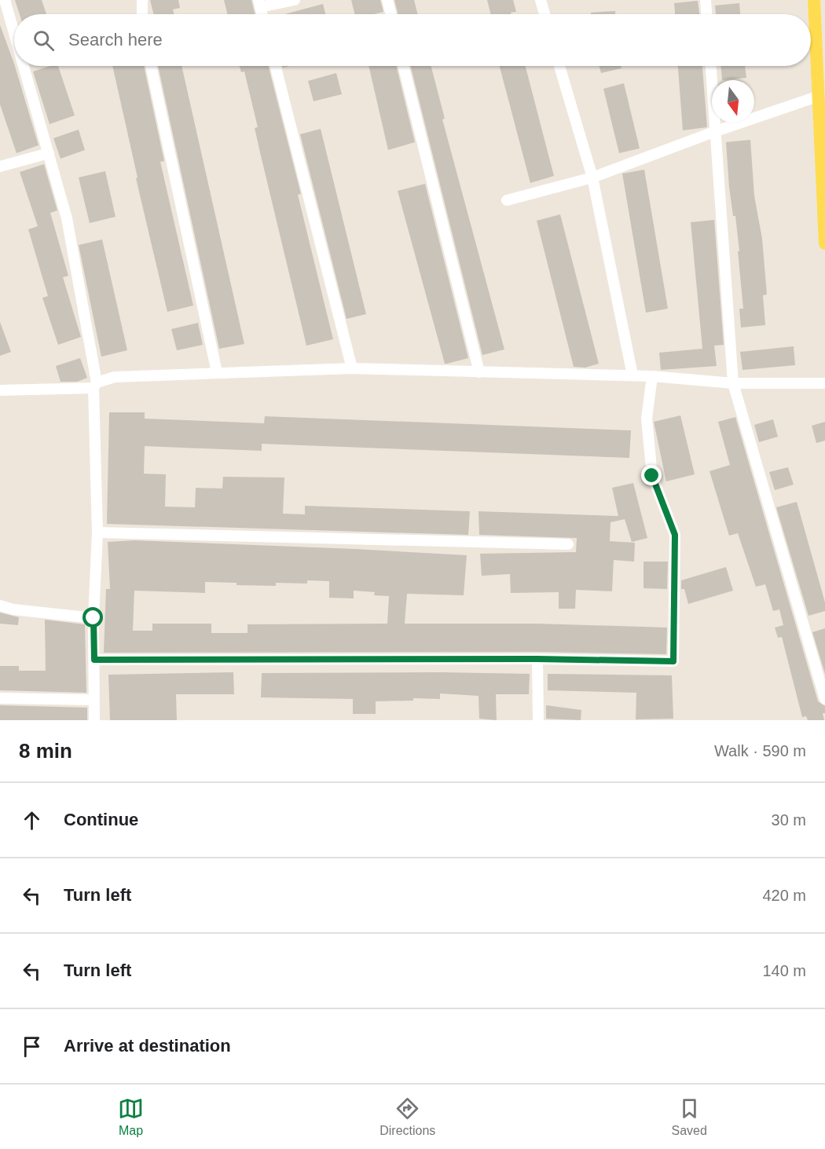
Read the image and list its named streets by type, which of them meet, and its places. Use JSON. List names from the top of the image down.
{
  "north": "bottom",
  "page": {
    "search": "Search here",
    "heading": ["8 min", "Walk · 590 m"],
    "list": [
      ["Continue", "30 m"],
      ["Turn left", "420 m"],
      ["Turn left", "140 m"],
      "Arrive at destination"
    ],
    "nav": ["Map", "Directions", "Saved"]
  }
}
